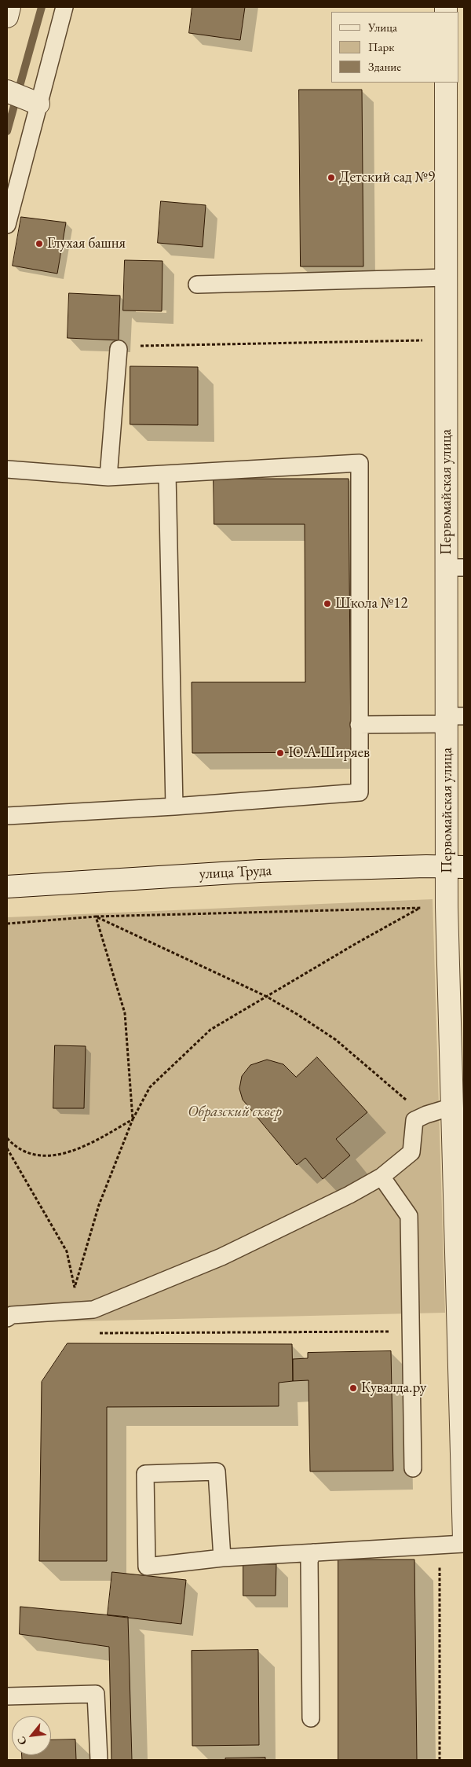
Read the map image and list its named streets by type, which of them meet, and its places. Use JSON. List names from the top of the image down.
{
  "streets": {
    "street": ["Первомайская улица", "улица Труда"]
  },
  "crossings": [
    ["Первомайская улица", "улица Труда"]
  ],
  "parks": ["Образский сквер"],
  "places": [
    "Детский сад №9",
    "Глухая башня",
    "Школа №12",
    "Ю.А.Ширяев",
    "Кувалда.ру"
  ],
  "legend": ["Улица", "Парк", "Здание"],
  "north": "bottom left"
}
